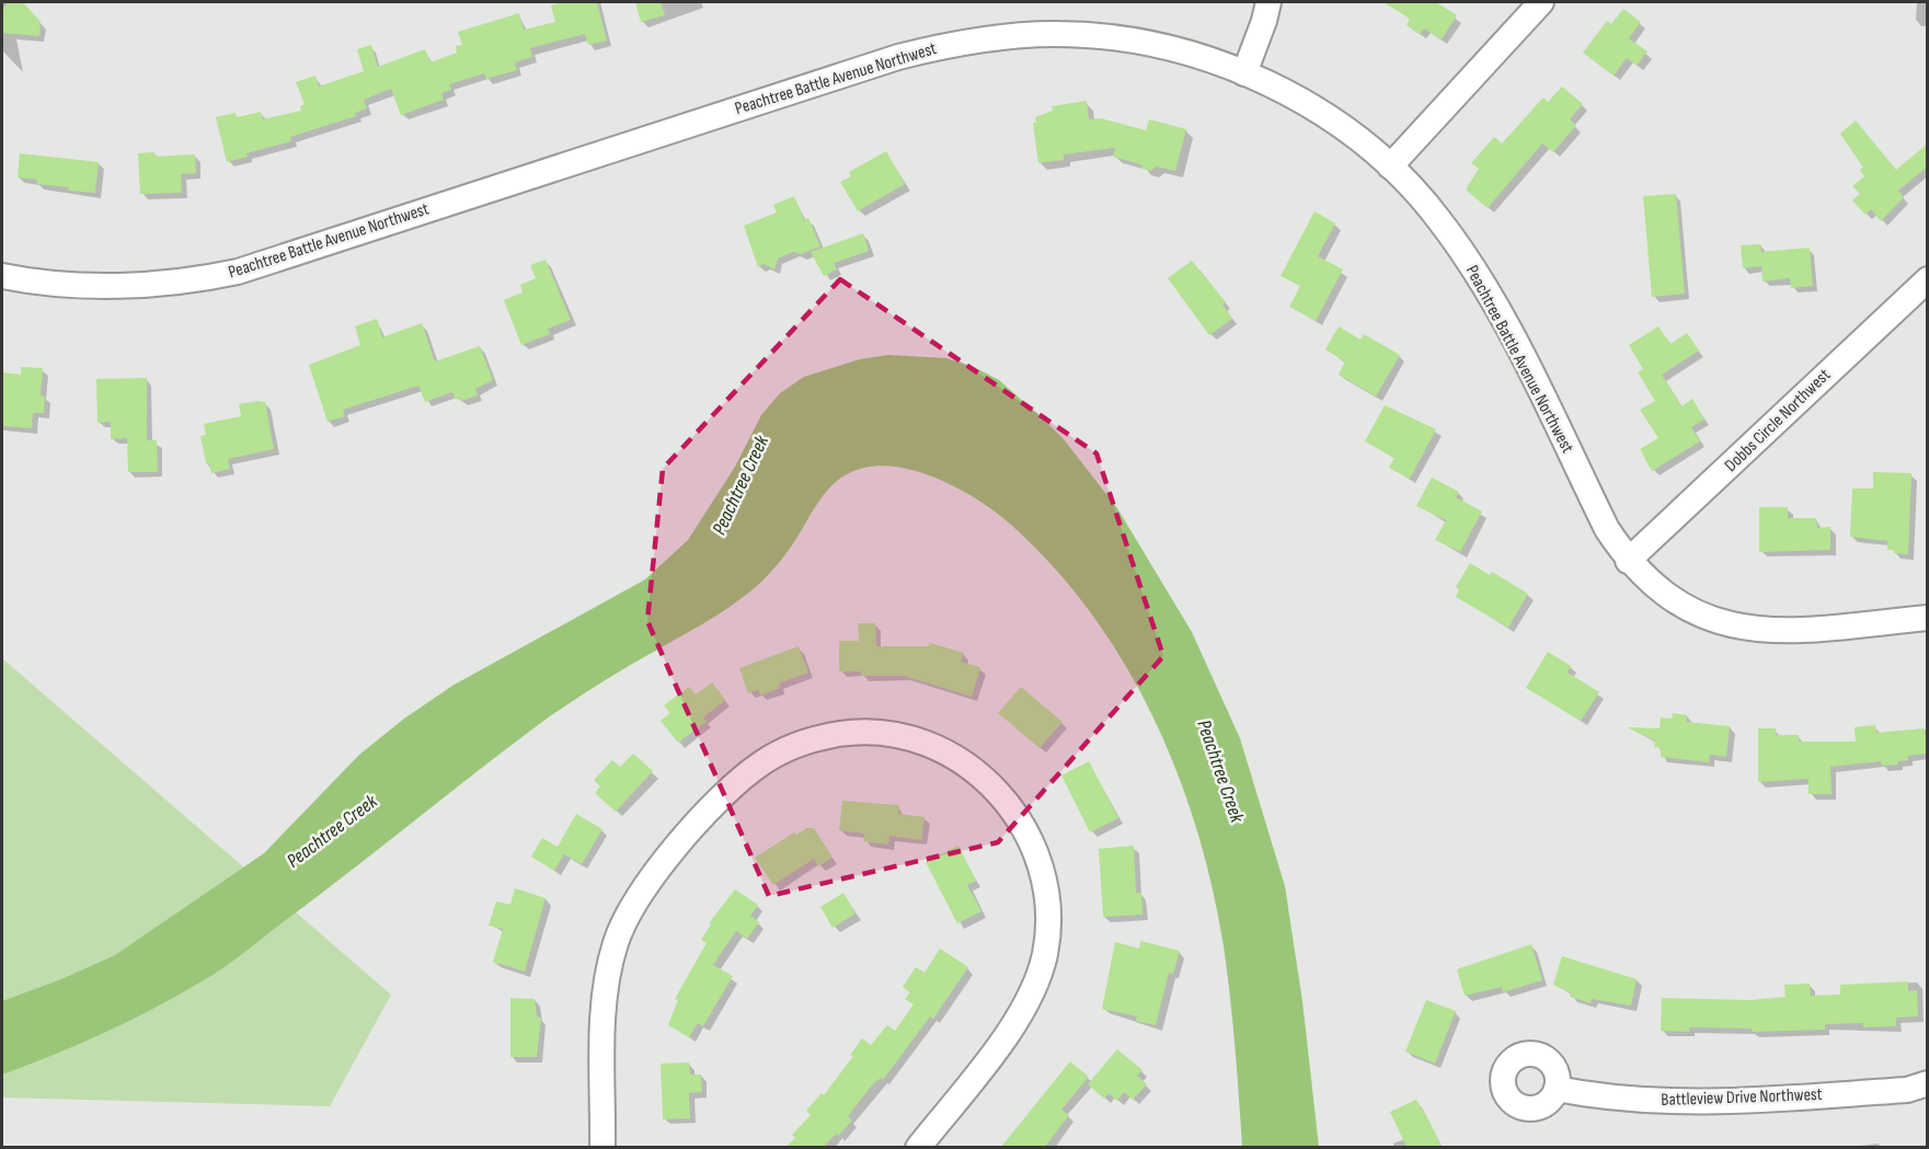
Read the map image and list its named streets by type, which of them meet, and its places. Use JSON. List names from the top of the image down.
{
  "streets": {
    "street": ["Peachtree Battle Avenue Northwest", "Dobbs Circle Northwest", "Battleview Drive Northwest"]
  },
  "crossings": [
    ["Peachtree Battle Avenue Northwest", "Dobbs Circle Northwest"]
  ],
  "water": ["Peachtree Creek"]
}
